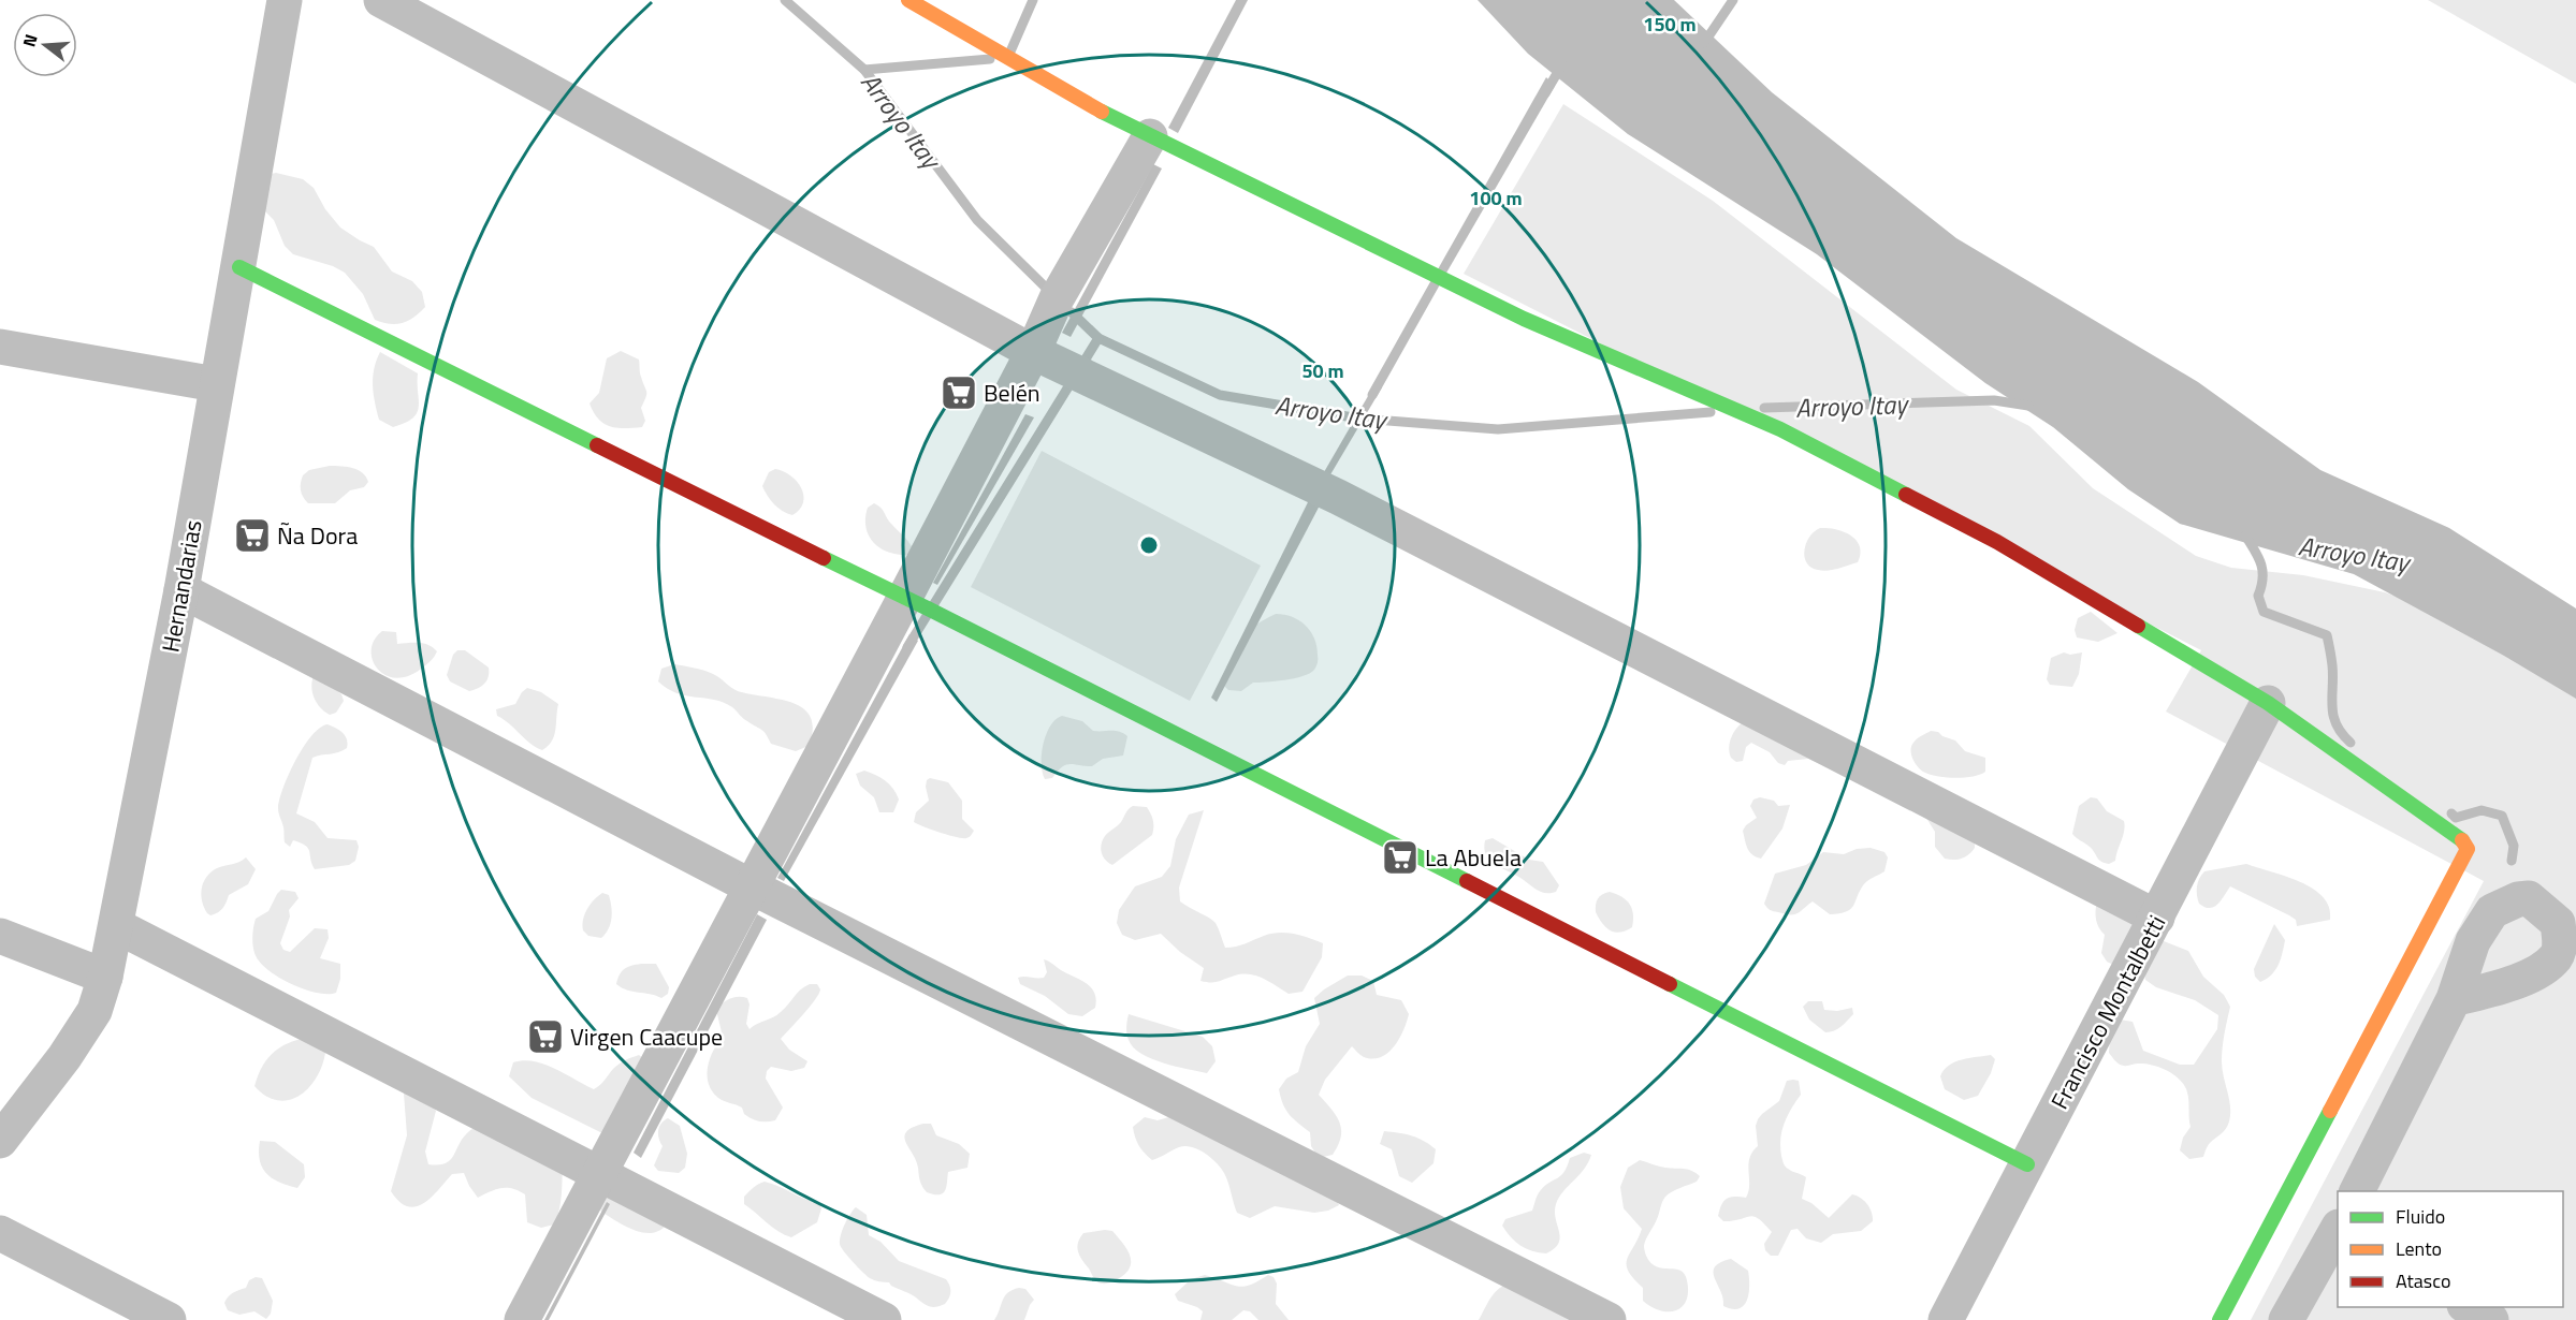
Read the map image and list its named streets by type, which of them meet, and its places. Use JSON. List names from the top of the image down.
{
  "streets": {
    "street": ["Hernandarias", "Francisco Montalbetti"]
  },
  "water": ["Arroyo Itay"],
  "places": {
    "supermarket": [
      "Belén",
      "Ña Dora",
      "La Abuela",
      "Virgen Caacupe"
    ]
  },
  "legend": ["Fluido", "Lento", "Atasco"],
  "north": "left",
  "rings": ["150 m", "100 m", "50 m"]
}
